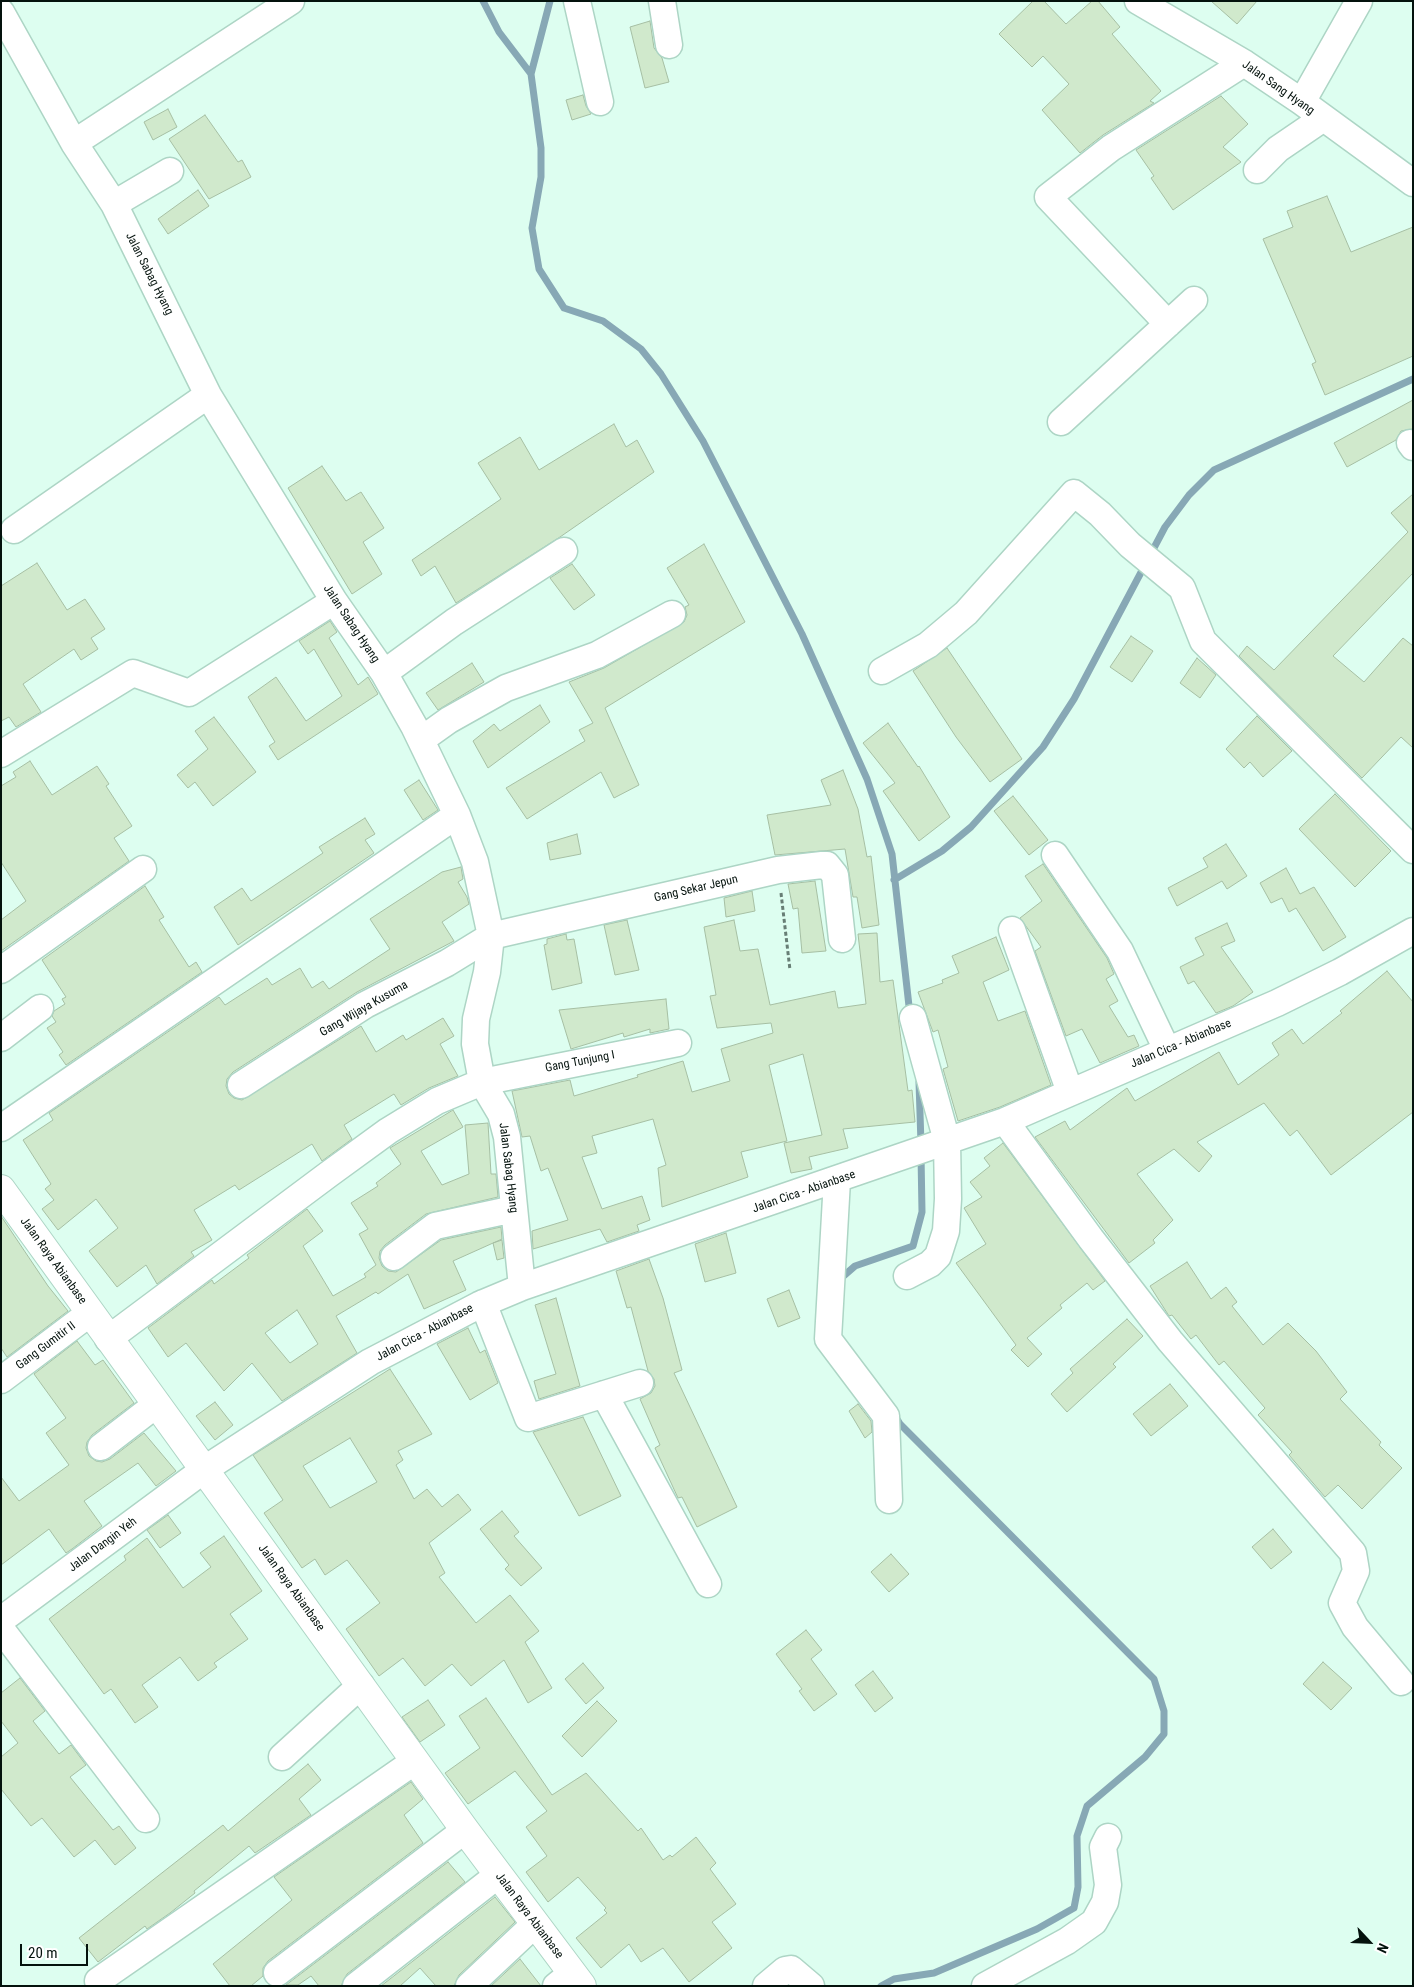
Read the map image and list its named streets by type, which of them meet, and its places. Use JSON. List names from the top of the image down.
{
  "streets": {
    "main road": ["Jalan Raya Abianbase"],
    "street": [
      "Jalan Sang Hyang",
      "Jalan Sabag Hyang",
      "Gang Sekar Jepun",
      "Gang Wijaya Kusuma",
      "Jalan Cica - Abianbase",
      "Gang Tunjung I",
      "Gang Gumitir II",
      "Jalan Dangin Yeh"
    ]
  },
  "crossings": [
    ["Jalan Sabag Hyang", "Gang Sekar Jepun"],
    ["Jalan Sabag Hyang", "Gang Wijaya Kusuma"],
    ["Jalan Sabag Hyang", "Jalan Cica - Abianbase"],
    ["Jalan Sabag Hyang", "Gang Tunjung I"],
    ["Gang Sekar Jepun", "Gang Wijaya Kusuma"],
    ["Jalan Cica - Abianbase", "Jalan Raya Abianbase"],
    ["Jalan Cica - Abianbase", "Jalan Dangin Yeh"],
    ["Gang Tunjung I", "Jalan Raya Abianbase"],
    ["Jalan Raya Abianbase", "Gang Gumitir II"],
    ["Jalan Raya Abianbase", "Jalan Dangin Yeh"]
  ],
  "scale_bar": "20 m",
  "north": "bottom right"
}
